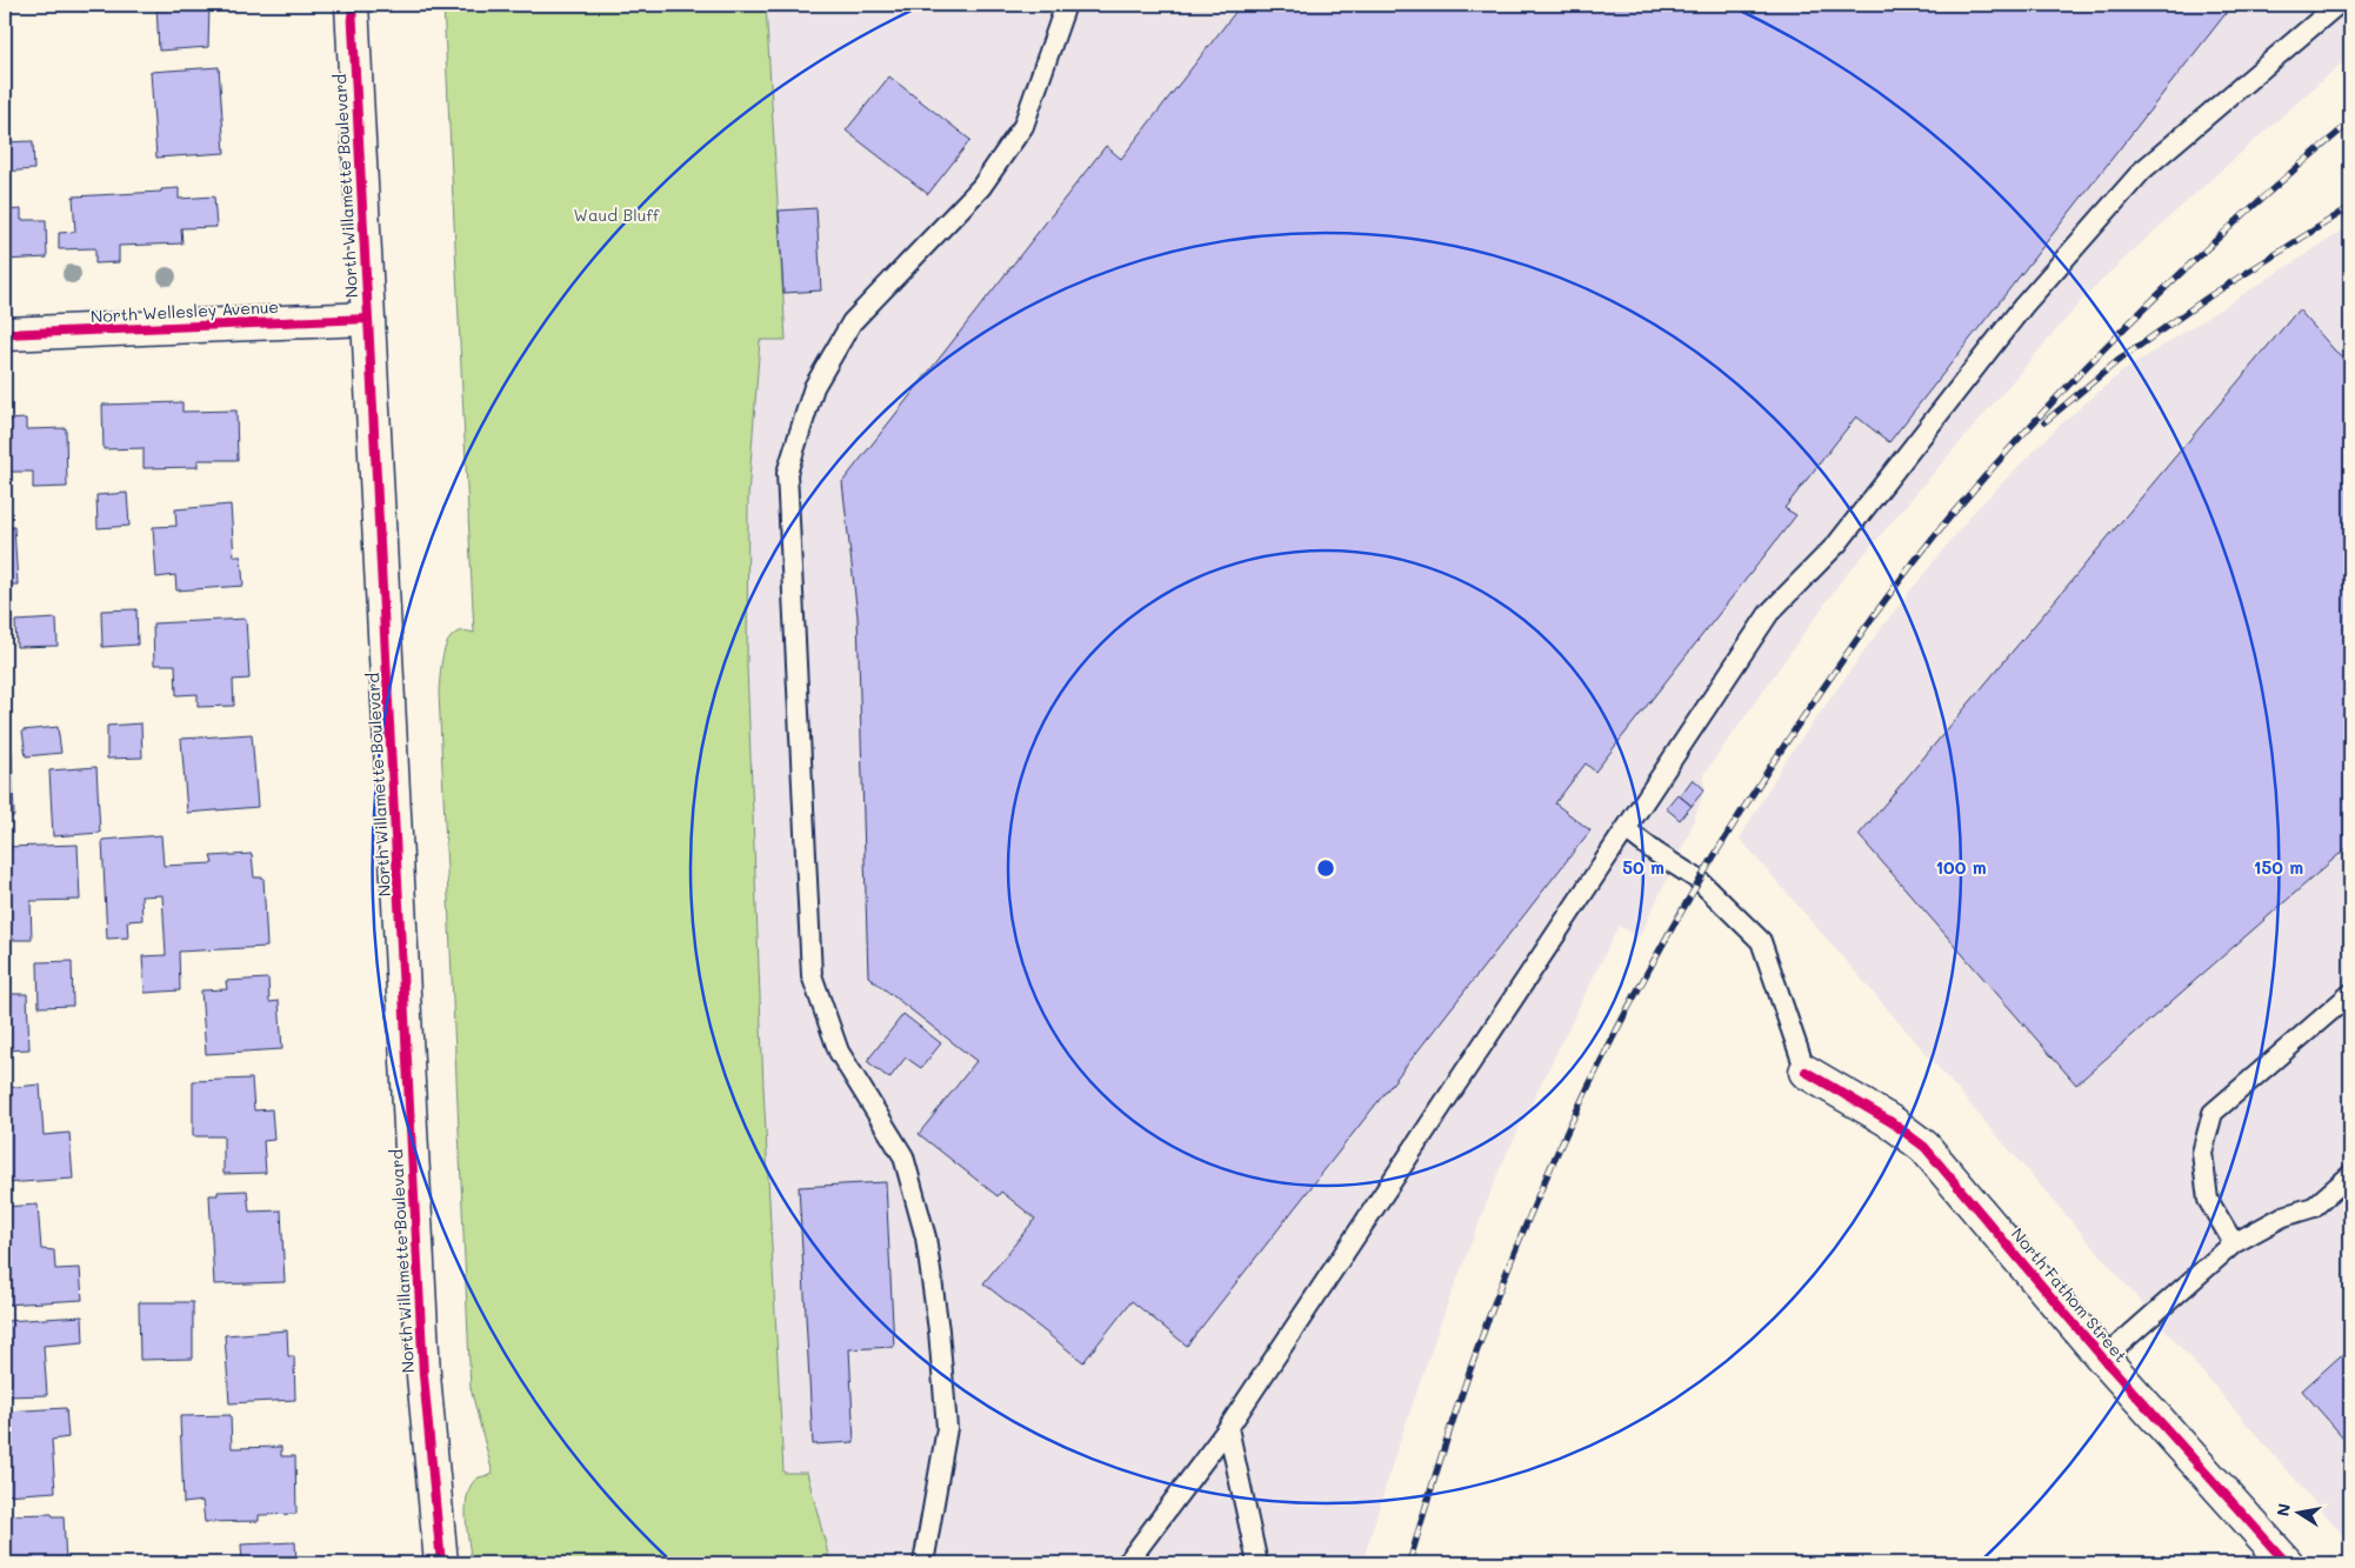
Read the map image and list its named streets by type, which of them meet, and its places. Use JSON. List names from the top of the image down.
{
  "streets": {
    "main road": ["North Willamette Boulevard", "North Wellesley Avenue", "North Fathom Street"]
  },
  "crossings": [
    ["North Willamette Boulevard", "North Wellesley Avenue"]
  ],
  "parks": ["Waud Bluff"],
  "north": "left",
  "rings": ["50 m", "100 m", "150 m"]
}
